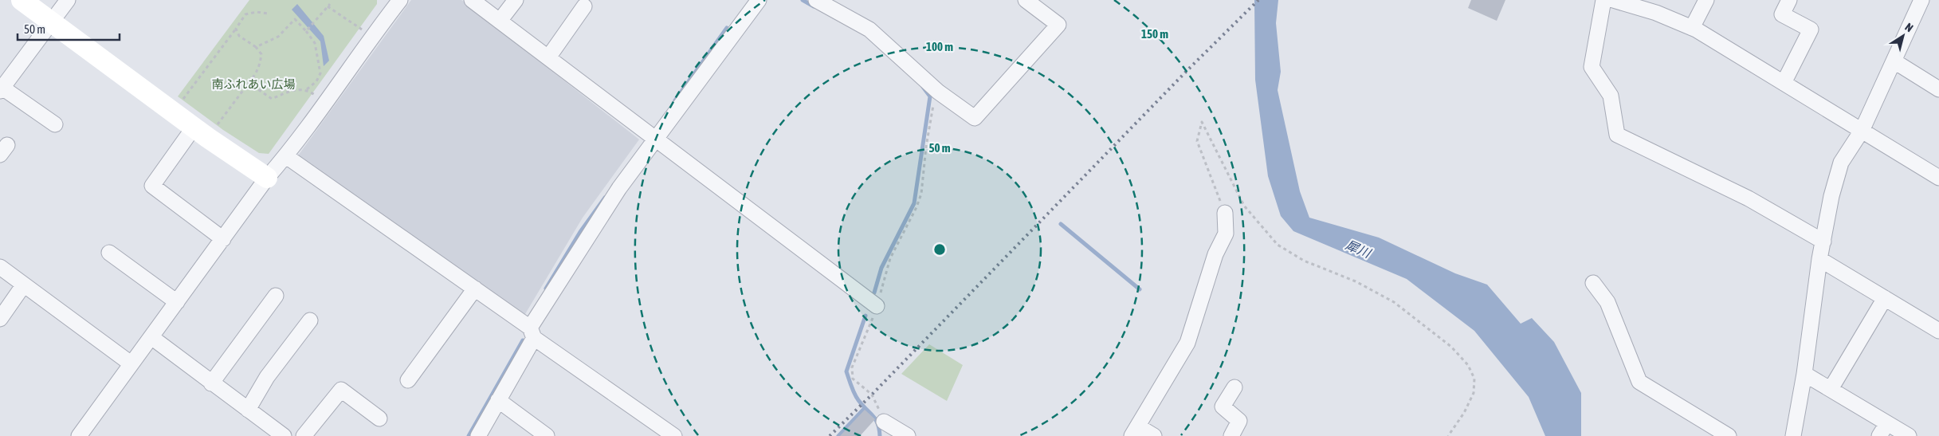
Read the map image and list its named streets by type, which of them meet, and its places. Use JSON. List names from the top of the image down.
{
  "water": ["犀川"],
  "parks": ["南ふれあい広場"],
  "scale_bar": "50 m",
  "north": "top right",
  "rings": ["150 m", "100 m", "50 m"]
}
